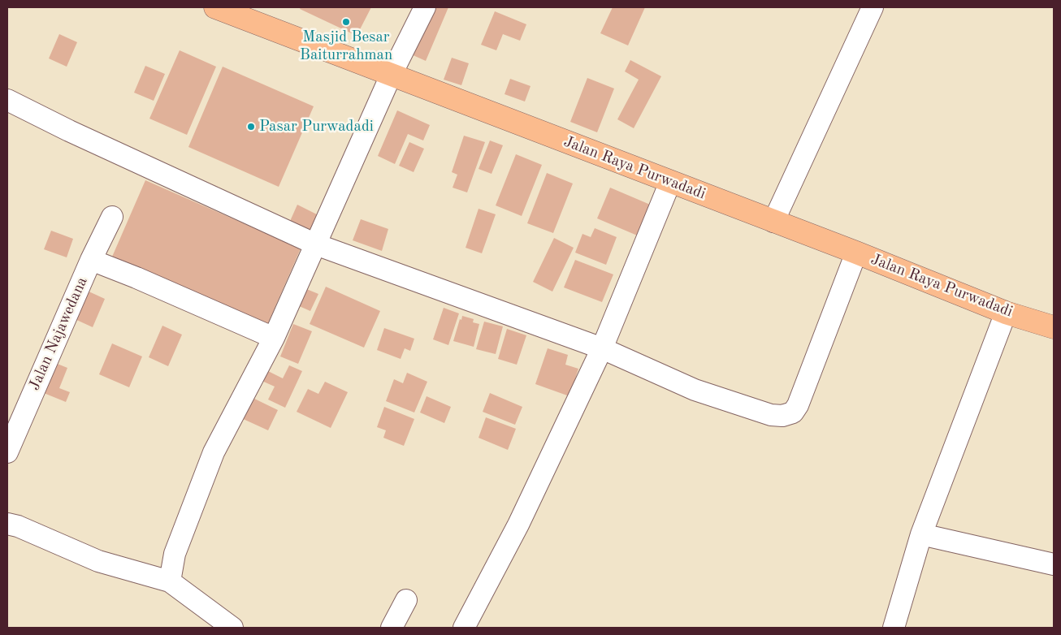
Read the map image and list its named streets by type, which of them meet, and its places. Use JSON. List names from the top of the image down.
{
  "streets": {
    "main road": ["Jalan Raya Purwadadi"],
    "street": ["Jalan Najawedana"]
  },
  "places": ["Masjid Besar Baiturrahman", "Pasar Purwadadi"]
}
